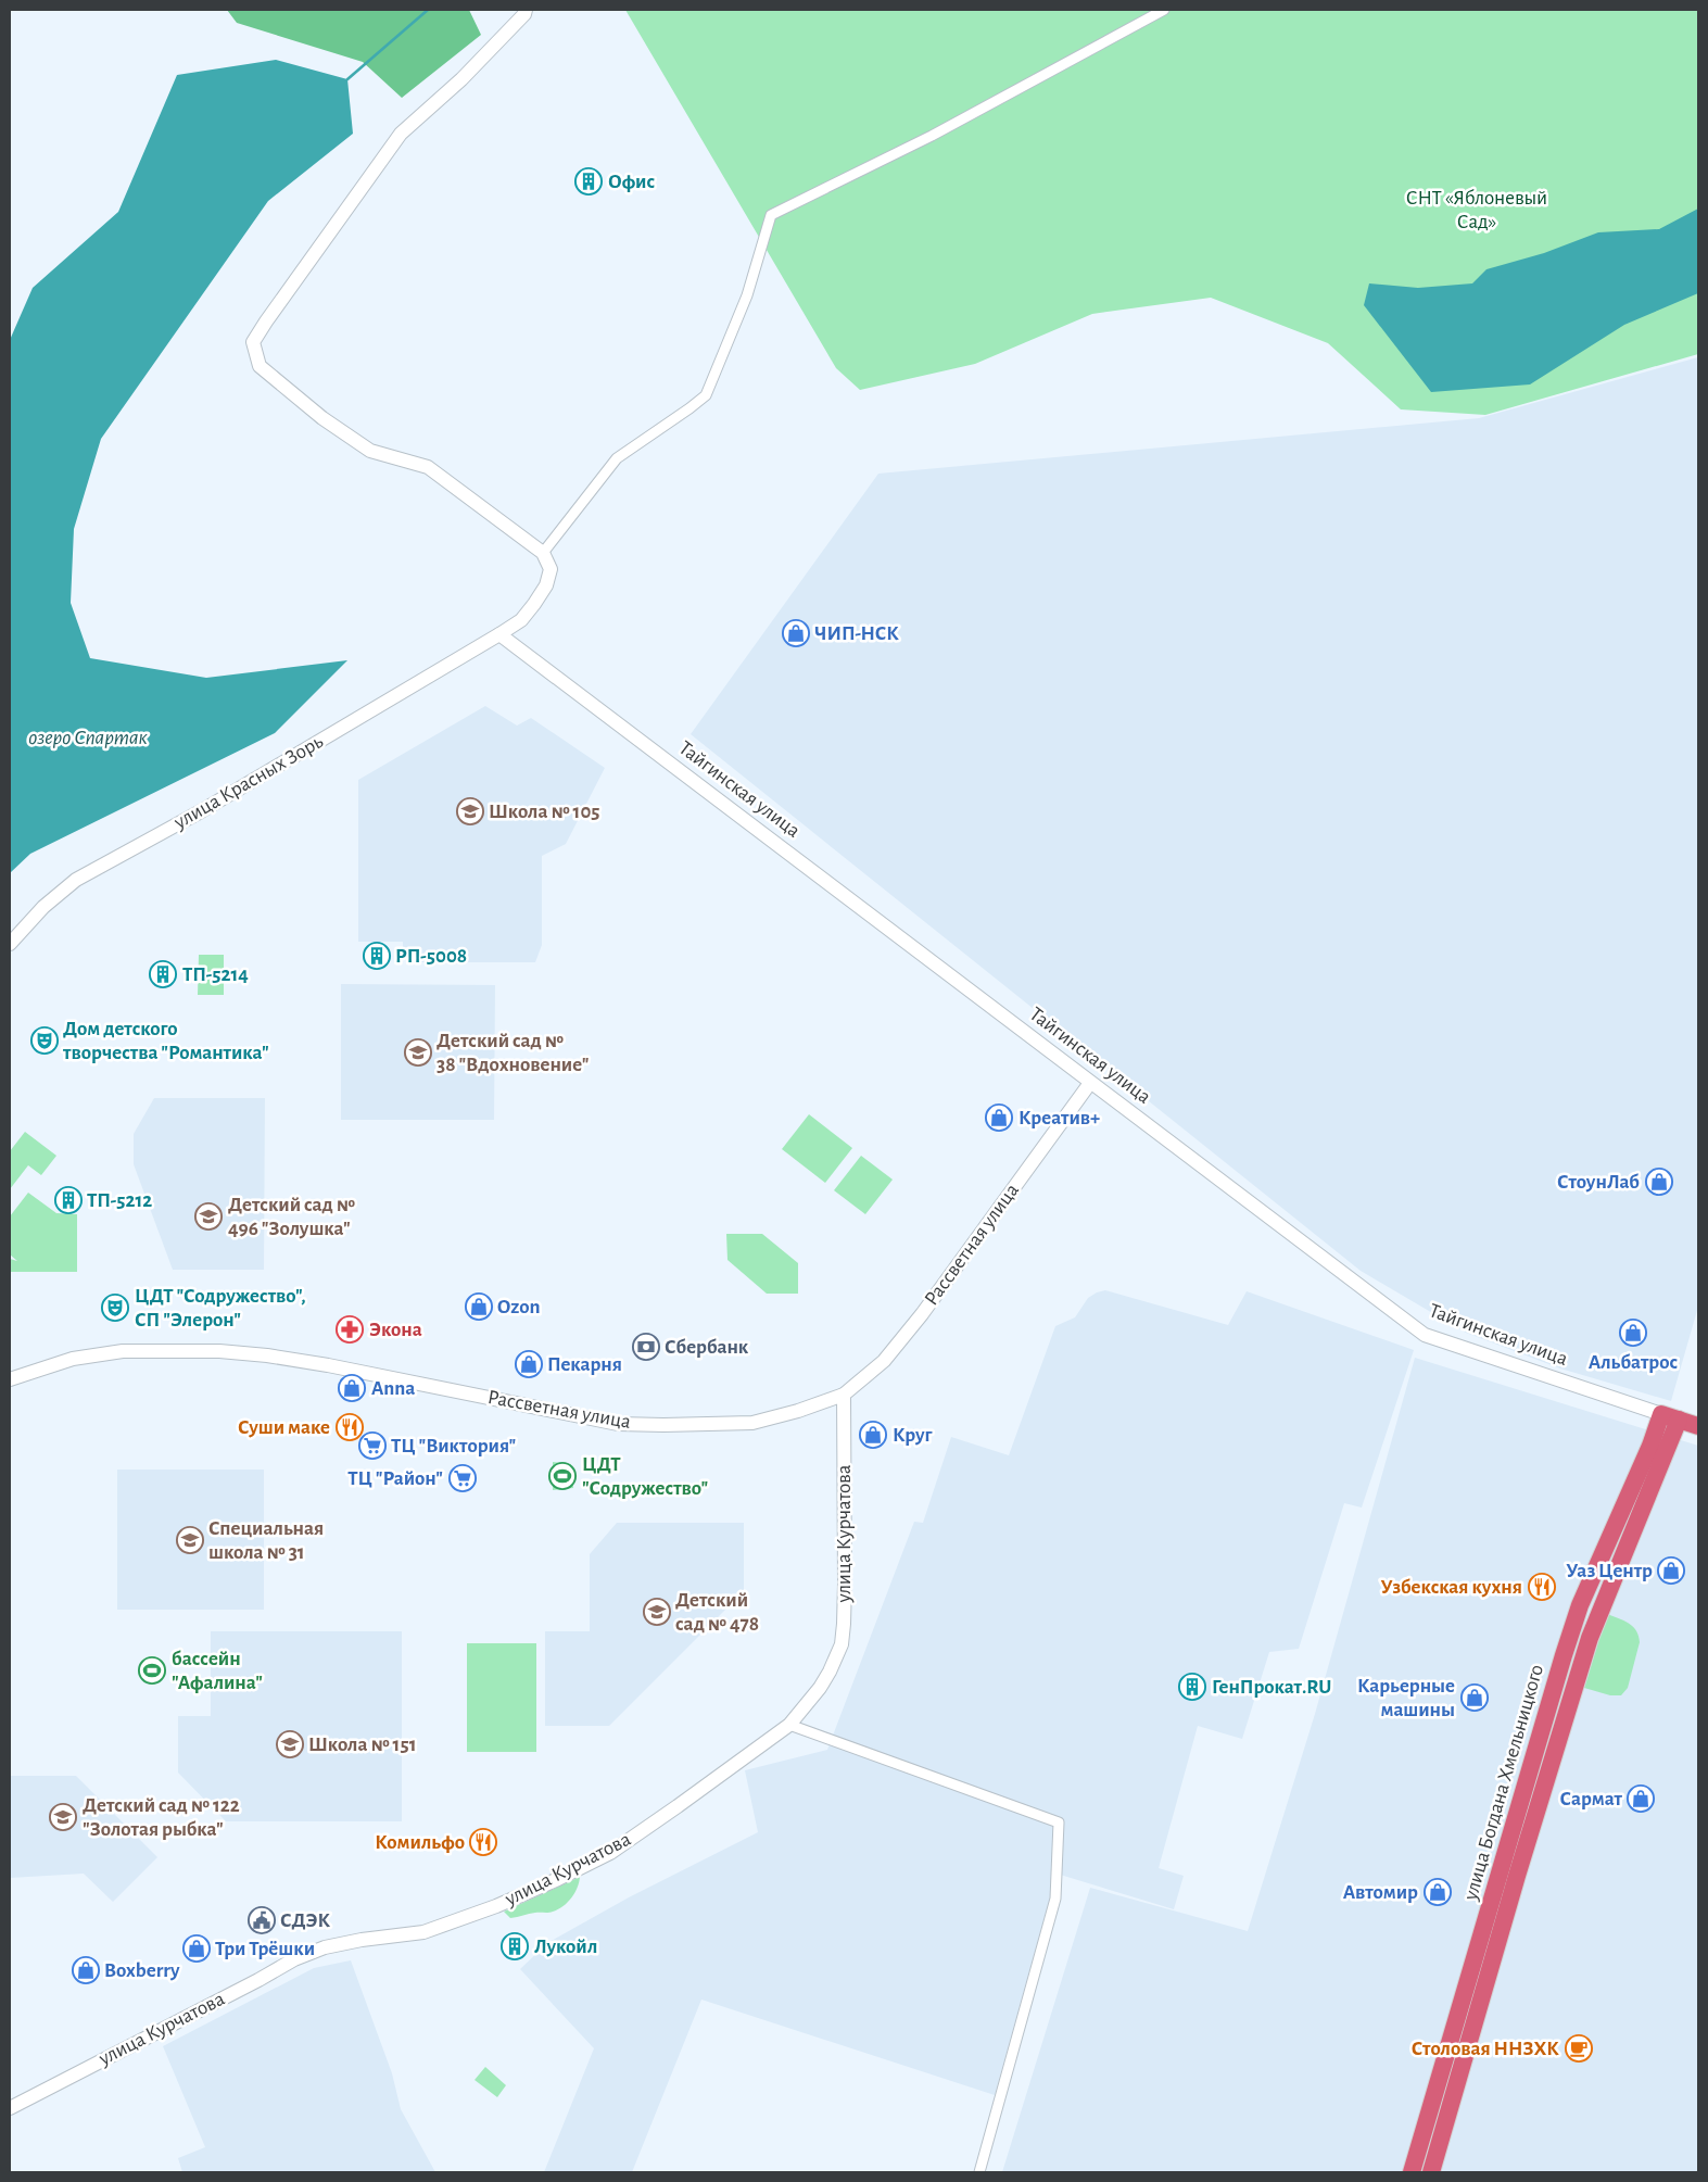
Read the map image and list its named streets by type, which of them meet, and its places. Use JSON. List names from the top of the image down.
{
  "streets": {
    "highway": ["Тайгинская улица", "улица Богдана Хмельницкого"],
    "main road": ["улица Красных Зорь", "Рассветная улица", "улица Курчатова"]
  },
  "crossings": [
    ["улица Красных Зорь", "Тайгинская улица"],
    ["Тайгинская улица", "Рассветная улица"],
    ["Тайгинская улица", "улица Богдана Хмельницкого"],
    ["Рассветная улица", "улица Курчатова"]
  ],
  "water": ["озеро Спартак"],
  "parks": ["СНТ «Яблоневый Сад»"],
  "places": {
    "building": [
      "Офис",
      "РП-5008",
      "ТП-5214",
      "ТП-5212",
      "ГенПрокат.RU",
      "Лукойл"
    ],
    "shop": [
      "ЧИП-НСК",
      "Креатив+",
      "СтоунЛаб",
      "Ozon",
      "Альбатрос",
      "Пекарня",
      "Anna",
      "Круг",
      "Уаз Центр",
      "Карьерные машины",
      "Сармат",
      "Автомир",
      "Три Трёшки",
      "Boxberry"
    ],
    "school or university": [
      "Школа № 105",
      "Детский сад № 38 \"Вдохновение\"",
      "Детский сад № 496 \"Золушка\"",
      "Специальная школа № 31",
      "Детский сад № 478",
      "Школа № 151",
      "Детский сад № 122 \"Золотая рыбка\""
    ],
    "theatre": ["Дом детского творчества \"Романтика\"", "ЦДТ \"Содружество\", СП \"Элерон\""],
    "pharmacy": ["Экона"],
    "bank": ["Сбербанк"],
    "restaurant": ["Суши маке", "Узбекская кухня", "Комильфо"],
    "supermarket": ["ТЦ \"Виктория\"", "ТЦ \"Район\""],
    "sports": ["ЦДТ \"Содружество\"", "бассейн \"Афалина\""],
    "public building": ["СДЭК"],
    "cafe": ["Столовая ННЗХК"]
  }
}
